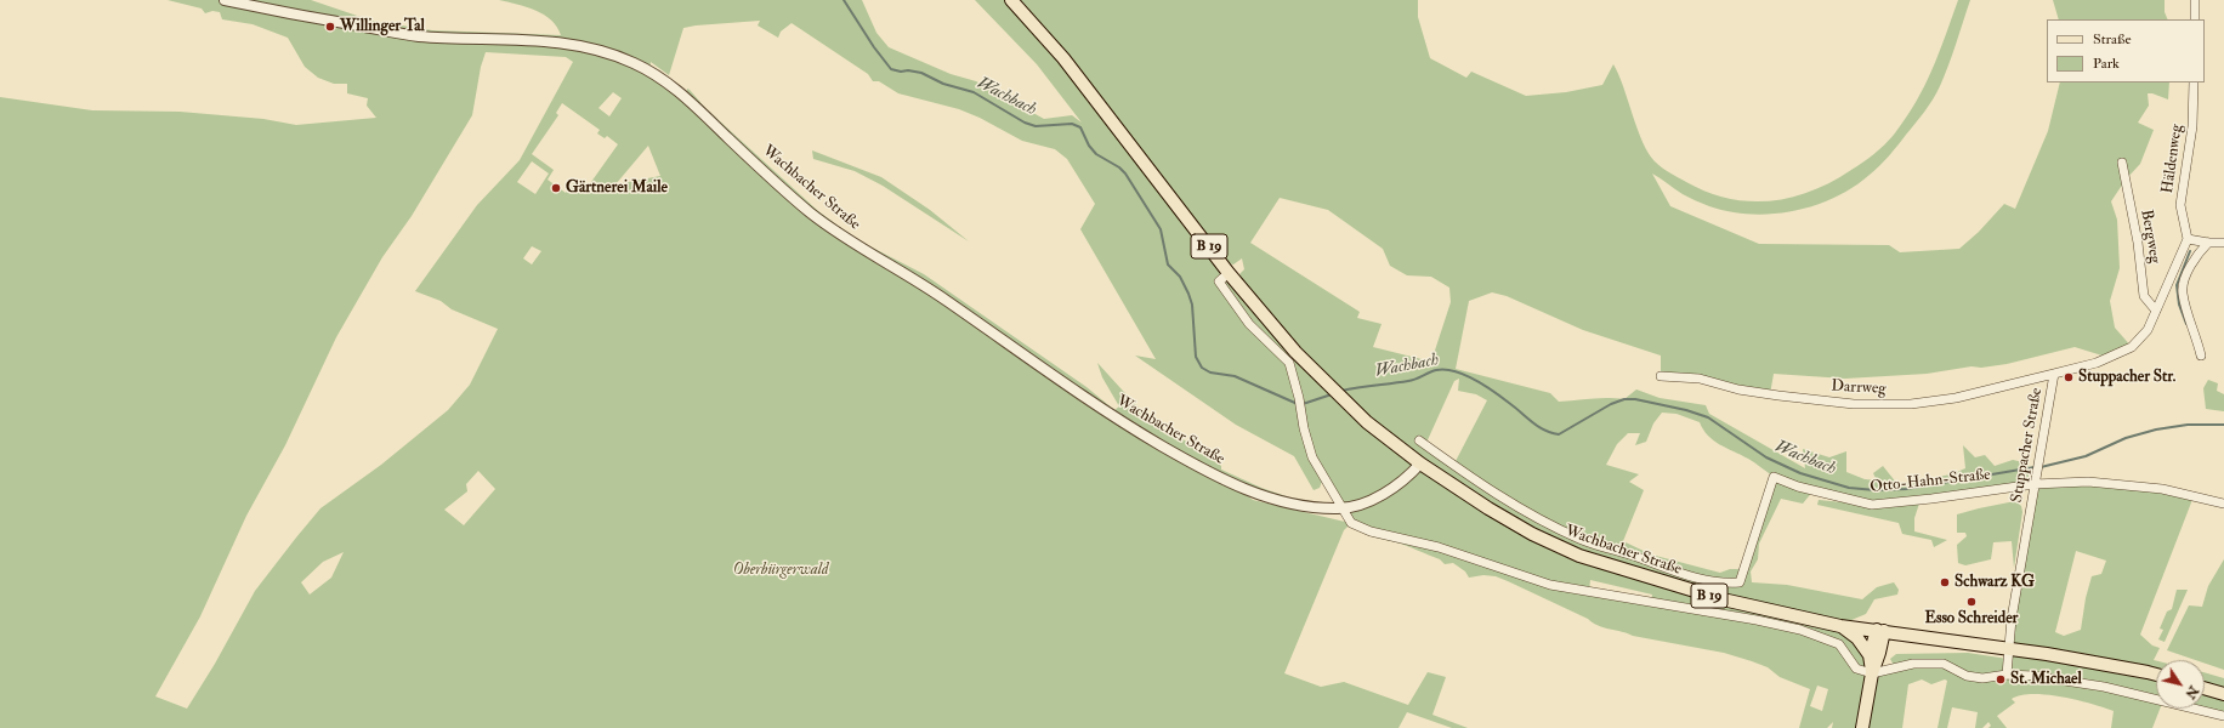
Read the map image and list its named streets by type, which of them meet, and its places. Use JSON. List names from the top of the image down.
{
  "streets": {
    "main road": ["Wachbacher Straße", "B 19"],
    "street": [
      "Häldenweg",
      "Bergweg",
      "Darrweg",
      "Stuppacher Straße",
      "Otto-Hahn-Straße"
    ]
  },
  "crossings": [
    ["Häldenweg", "Stuppacher Straße"],
    ["Wachbacher Straße", "B 19"],
    ["Wachbacher Straße", "Stuppacher Straße"],
    ["Bergweg", "Stuppacher Straße"],
    ["Darrweg", "Stuppacher Straße"],
    ["Stuppacher Straße", "Otto-Hahn-Straße"]
  ],
  "water": ["Wachbach"],
  "parks": ["Oberbürgerwald"],
  "places": [
    "Willinger Tal",
    "Gärtnerei Maile",
    "Stuppacher Str.",
    "Schwarz KG",
    "Esso Schreider",
    "St. Michael"
  ],
  "legend": ["Straße", "Park"],
  "north": "bottom right"
}
